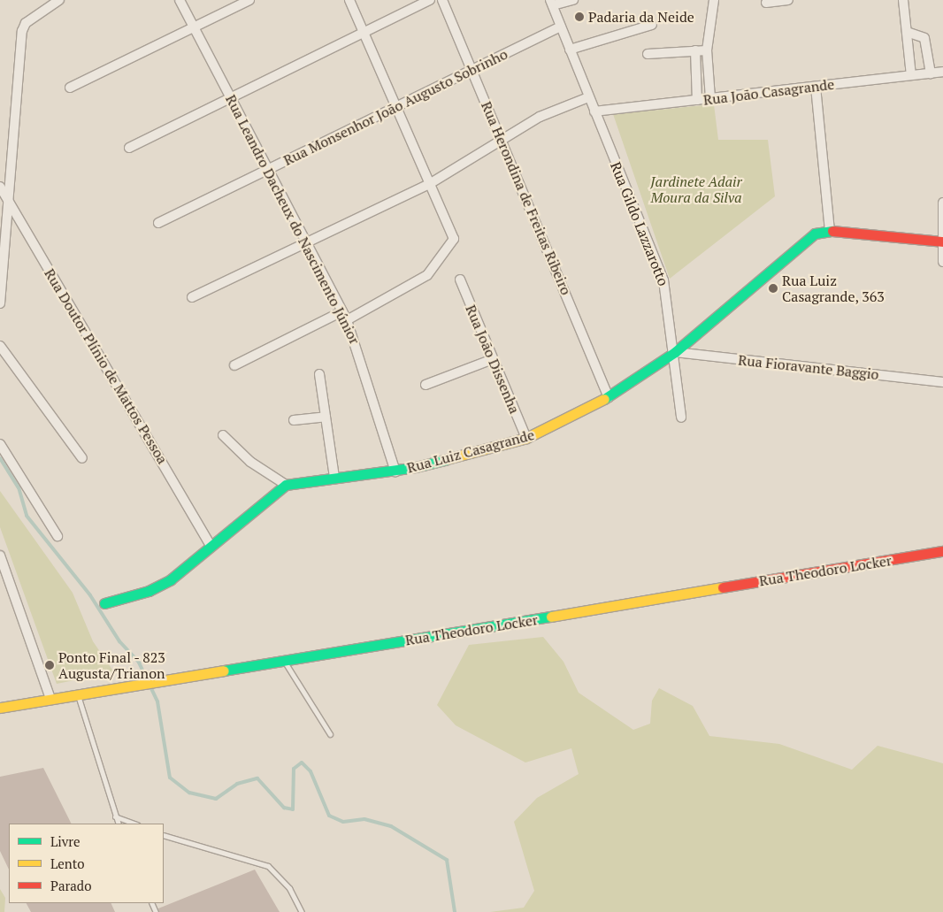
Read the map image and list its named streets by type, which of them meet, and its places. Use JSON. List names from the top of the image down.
{
  "streets": {
    "main road": ["Rua Luiz Casagrande", "Rua Theodoro Locker"],
    "street": [
      "Rua João Casagrande",
      "Rua Monsenhor João Augusto Sobrinho",
      "Rua Herondina de Freitas Ribeiro",
      "Rua Leandro Dacheux do Nascimento Júnior",
      "Rua Gildo Lazzarotto",
      "Rua João Dissenha",
      "Rua Doutor Plínio de Mattos Pessoa",
      "Rua Fioravante Baggio"
    ]
  },
  "crossings": [
    ["Rua João Casagrande", "Rua Gildo Lazzarotto"],
    ["Rua Monsenhor João Augusto Sobrinho", "Rua Herondina de Freitas Ribeiro"],
    ["Rua Monsenhor João Augusto Sobrinho", "Rua Leandro Dacheux do Nascimento Júnior"],
    ["Rua Monsenhor João Augusto Sobrinho", "Rua Gildo Lazzarotto"],
    ["Rua Herondina de Freitas Ribeiro", "Rua Luiz Casagrande"],
    ["Rua Leandro Dacheux do Nascimento Júnior", "Rua Luiz Casagrande"],
    ["Rua Gildo Lazzarotto", "Rua Fioravante Baggio"],
    ["Rua Gildo Lazzarotto", "Rua Luiz Casagrande"],
    ["Rua João Dissenha", "Rua Luiz Casagrande"],
    ["Rua Fioravante Baggio", "Rua Luiz Casagrande"]
  ],
  "parks": ["Jardinete Adair Moura da Silva"],
  "places": ["Padaria da Neide", "Rua Luiz Casagrande, 363", "Ponto Final - 823 Augusta/Trianon"],
  "legend": ["Livre", "Lento", "Parado"]
}
